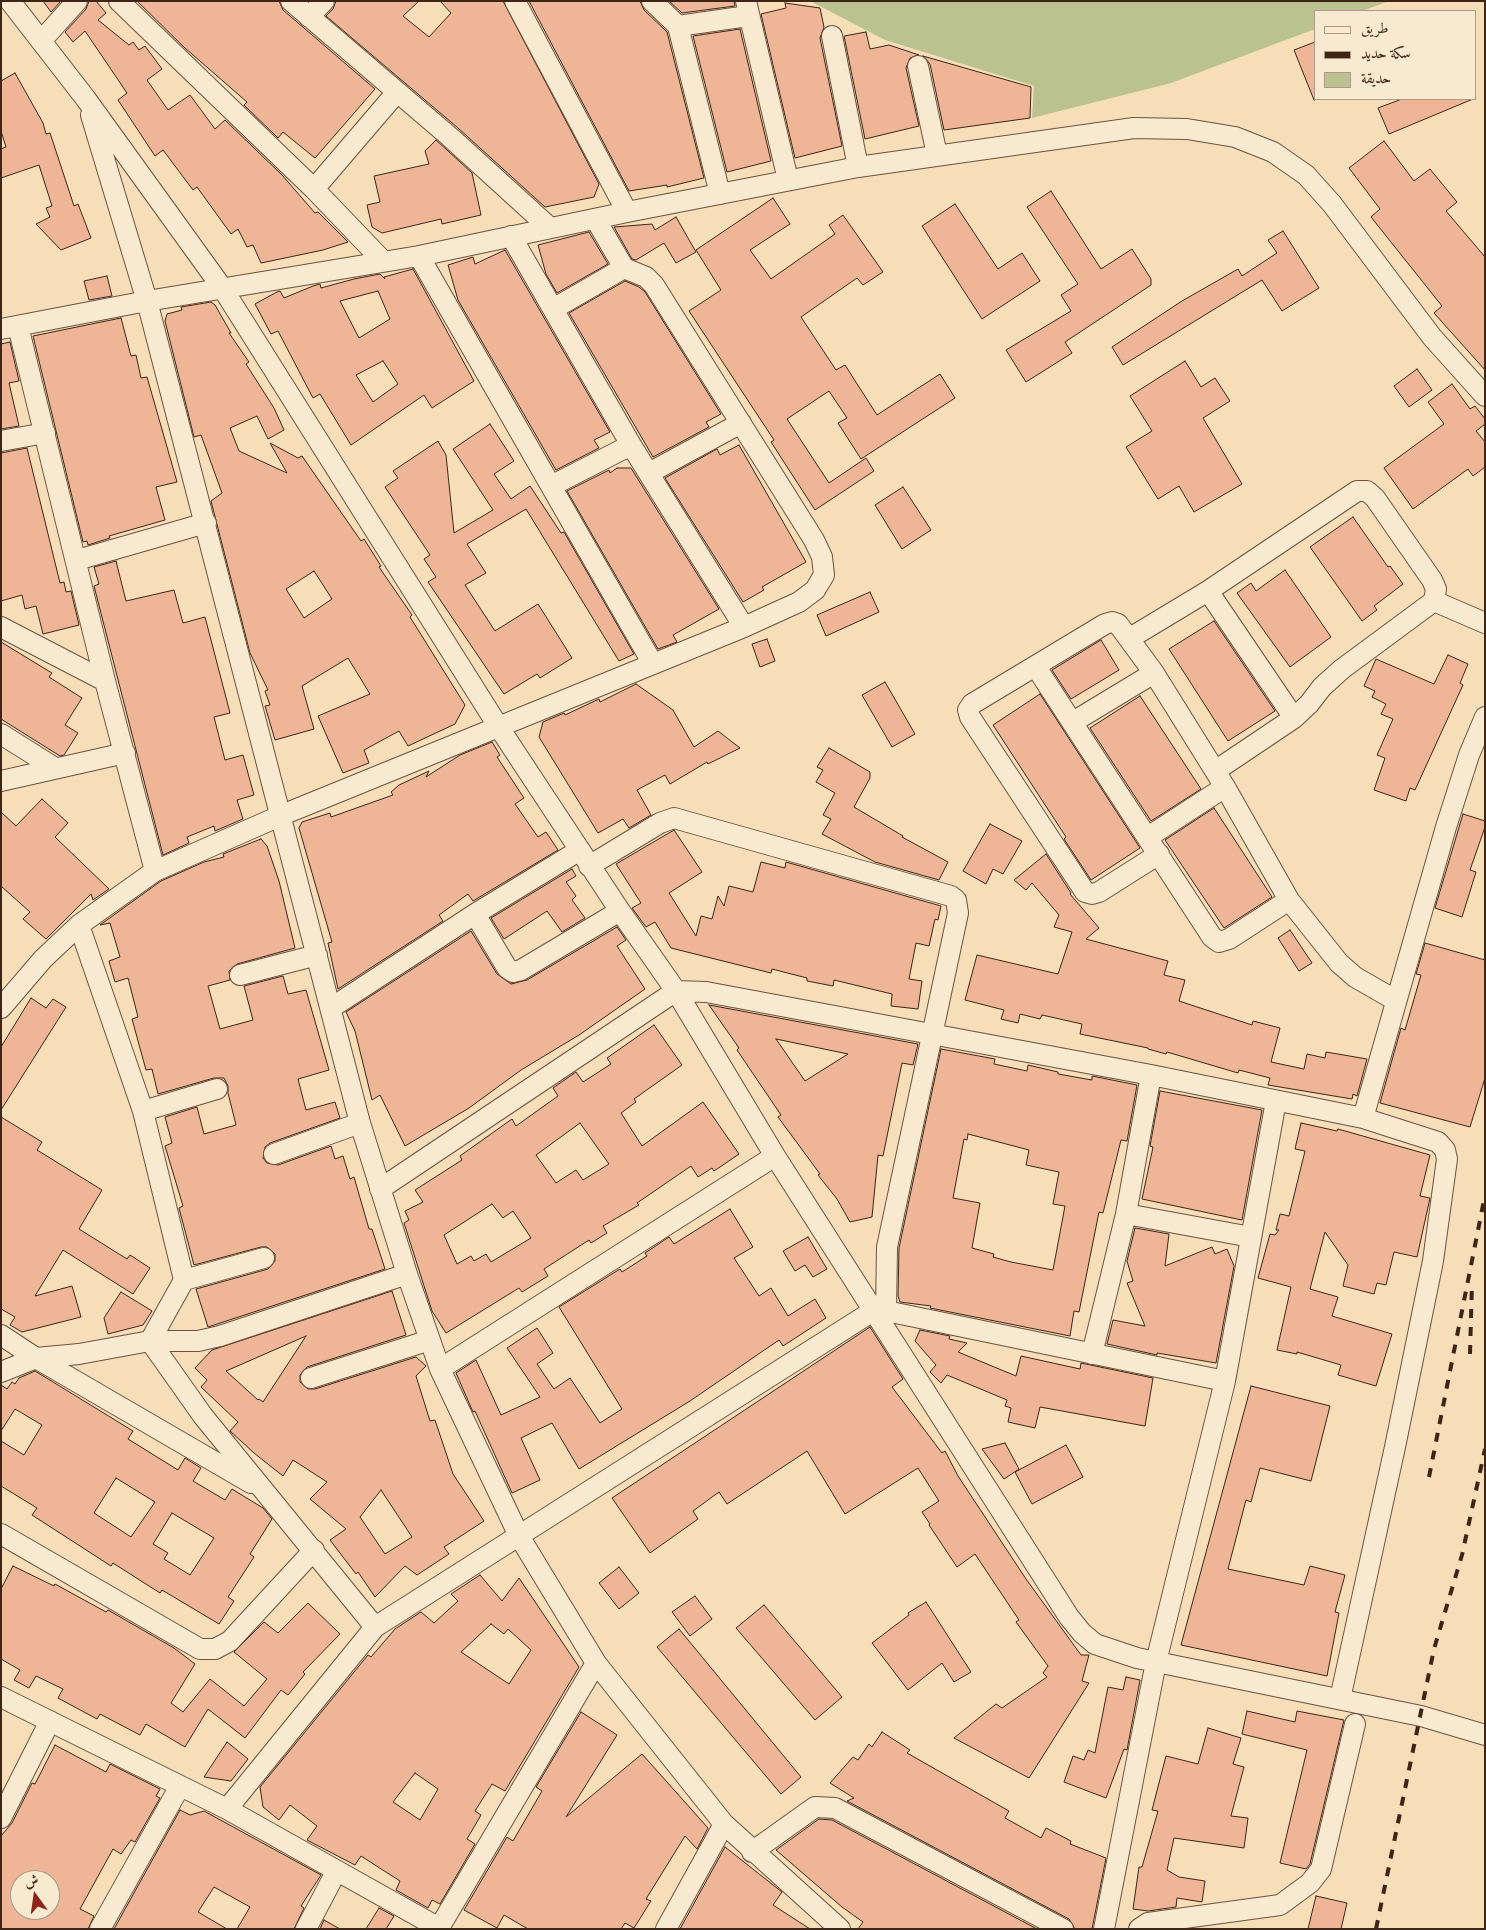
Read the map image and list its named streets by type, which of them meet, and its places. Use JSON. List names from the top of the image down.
{
  "legend": ["طريق", "سكة حديد", "حديقة"],
  "north": "top"
}
